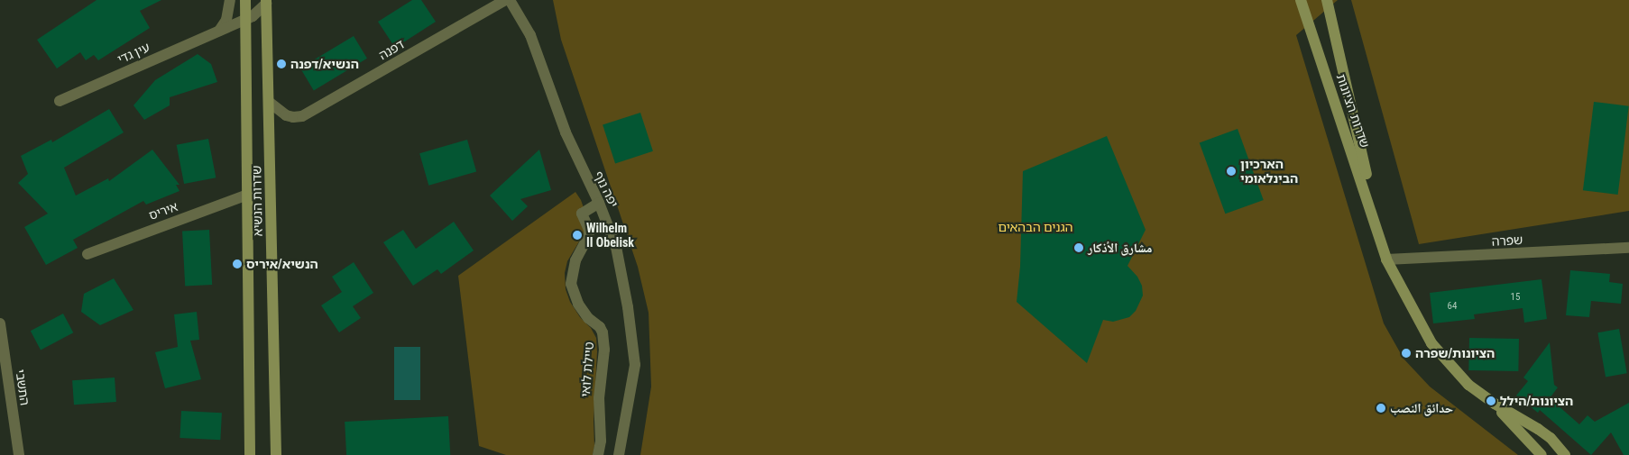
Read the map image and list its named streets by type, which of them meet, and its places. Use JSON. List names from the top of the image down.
{
  "streets": {
    "street": [
      "דפנה",
      "עין גדי",
      "שדרות הציונות",
      "יפה נוף",
      "שדרות הנשיא",
      "איריס",
      "שפרה",
      "טיילת לואי",
      "התשבי"
    ]
  },
  "crossings": [
    ["דפנה", "שדרות הנשיא"],
    ["עין גדי", "שדרות הנשיא"],
    ["שדרות הציונות", "שפרה"],
    ["יפה נוף", "טיילת לואי"],
    ["שדרות הנשיא", "איריס"]
  ],
  "parks": ["הגנים הבהאים"],
  "places": [
    "הנשיא/דפנה",
    "הארכיון הבינלאומי",
    "Wilhelm II Obelisk",
    "مشارق الأذكار",
    "הנשיא/איריס",
    "הציונות/שפרה",
    "הציונות/הילל",
    "حدائق النصب"
  ],
  "house_numbers": ["15", "64"]
}
